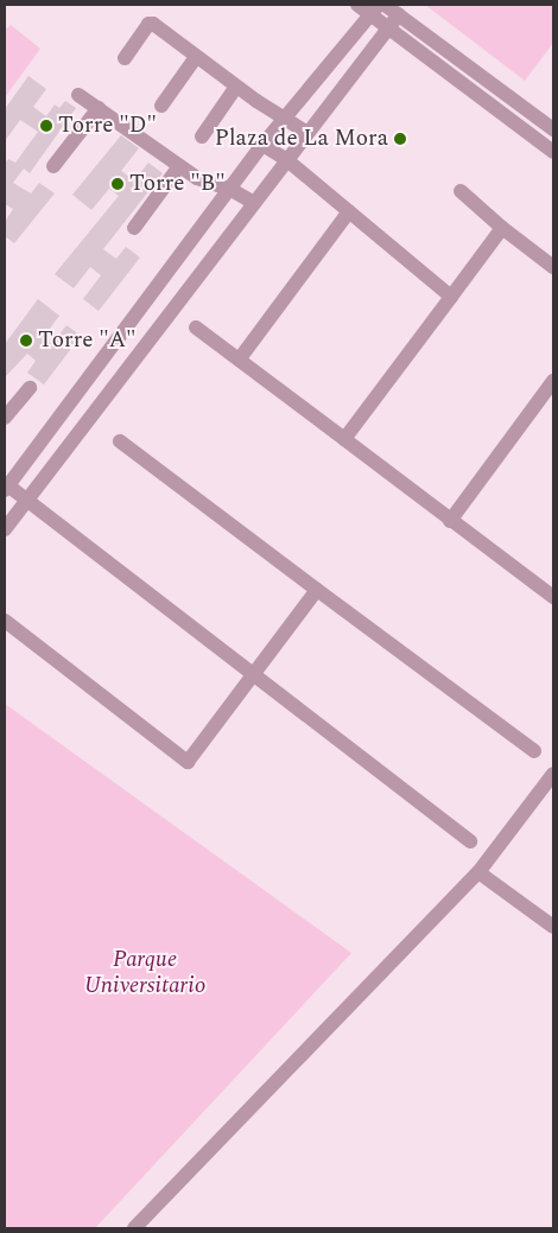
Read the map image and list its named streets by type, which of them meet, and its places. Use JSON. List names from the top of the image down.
{
  "parks": ["Parque Universitario"],
  "places": [
    "Torre \"D\"",
    "Plaza de La Mora",
    "Torre \"B\"",
    "Torre \"A\""
  ]
}
